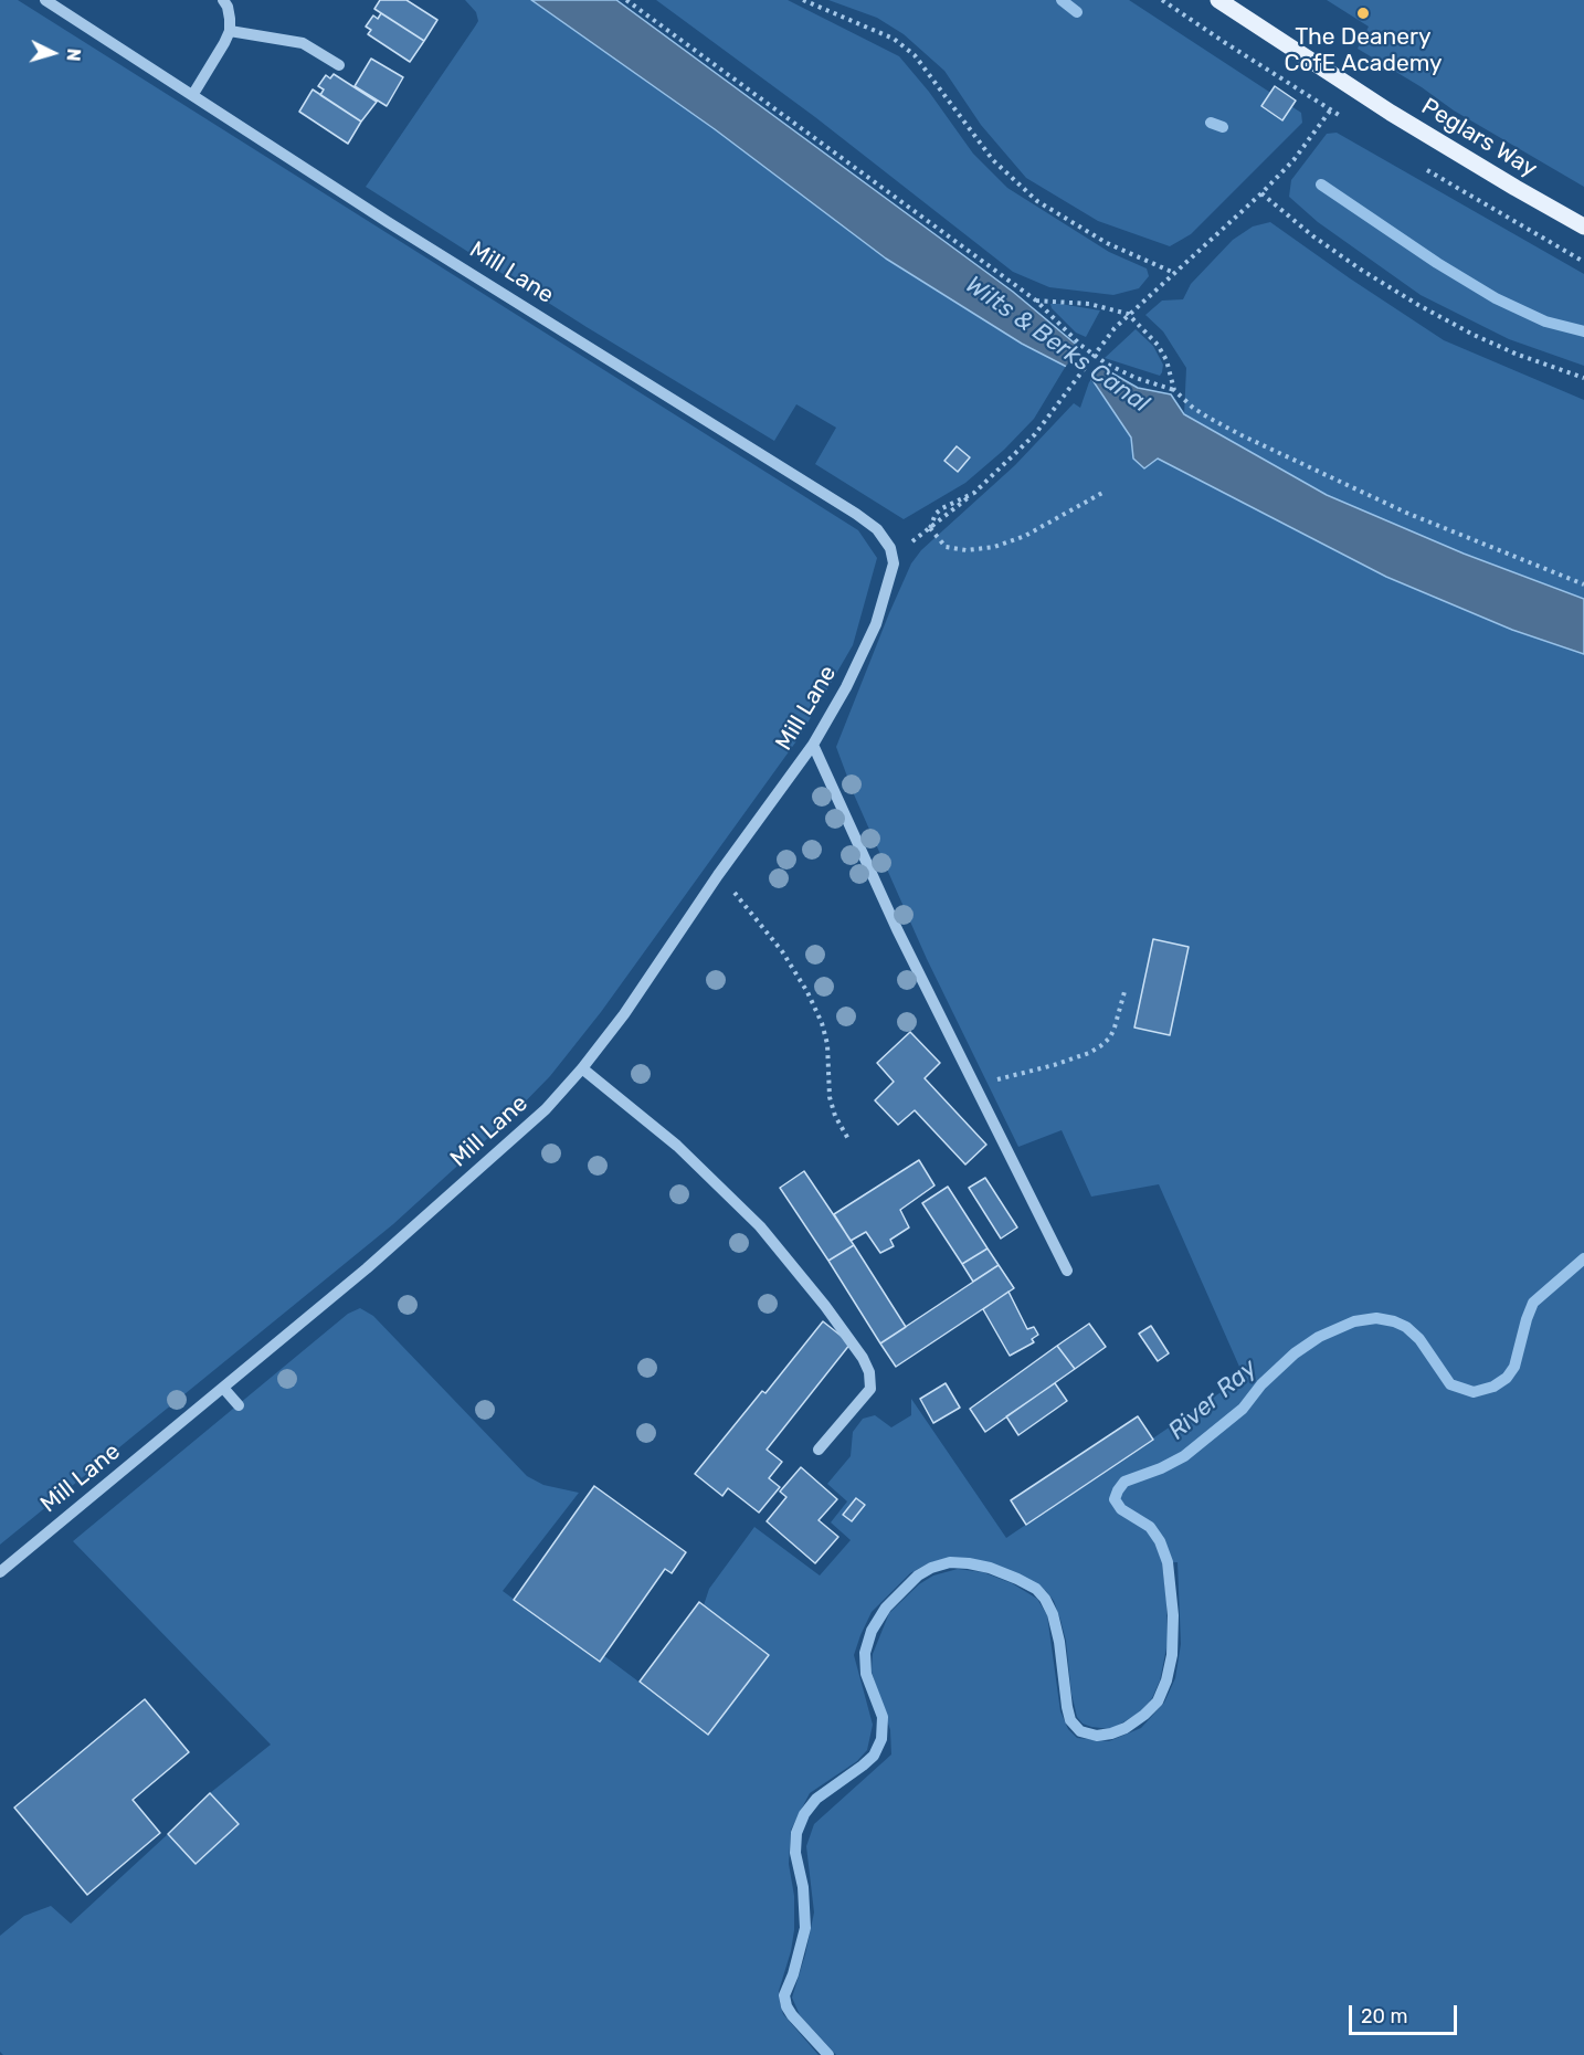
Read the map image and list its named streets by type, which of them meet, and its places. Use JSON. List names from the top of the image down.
{
  "streets": {
    "main road": ["Peglars Way"],
    "street": ["Mill Lane"]
  },
  "water": ["Wilts & Berks Canal", "River Ray"],
  "places": ["The Deanery CofE Academy"],
  "scale_bar": "20 m",
  "north": "right"
}
